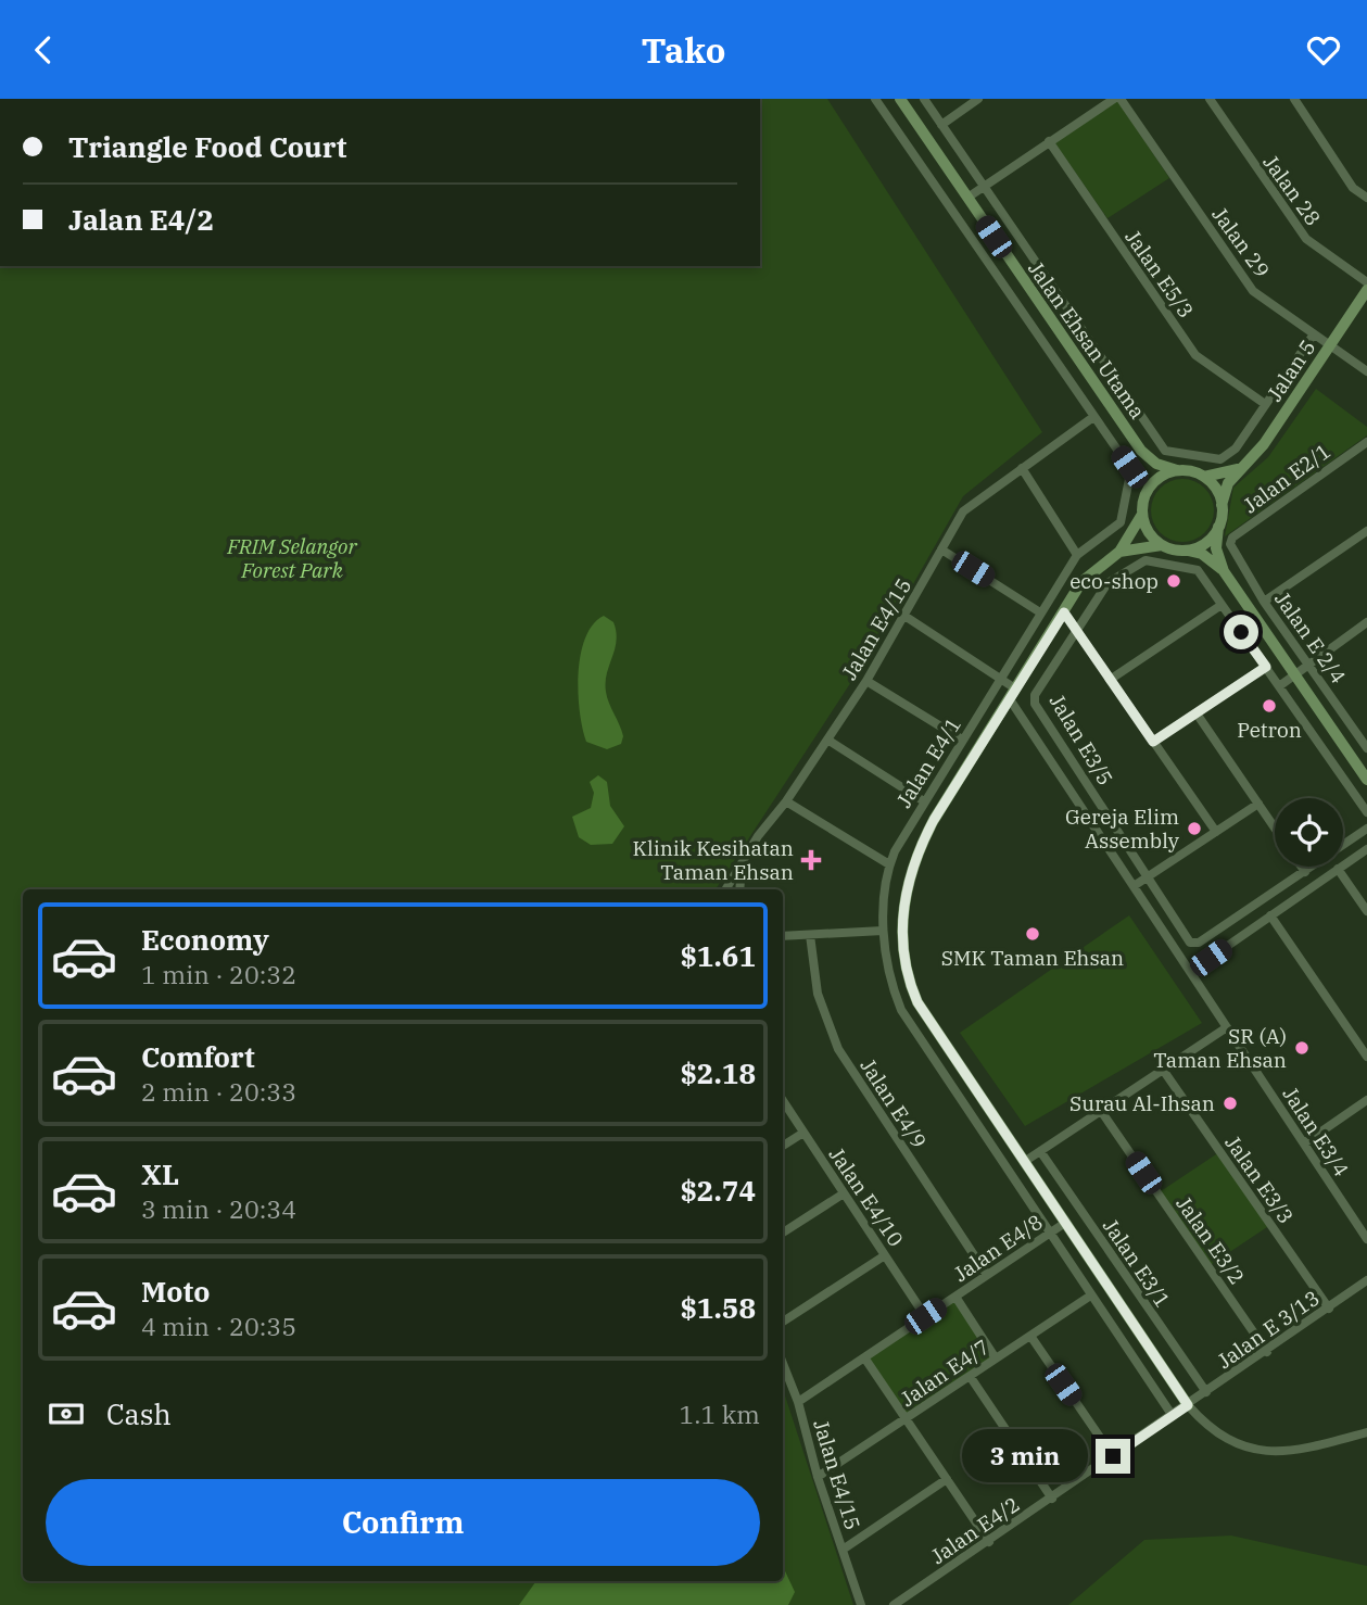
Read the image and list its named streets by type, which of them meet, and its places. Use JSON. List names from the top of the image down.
{
  "streets": {
    "street": [
      "Jalan 28",
      "Jalan 29",
      "Jalan E5/3",
      "Jalan Ehsan Utama",
      "Jalan 5",
      "Jalan E2/1",
      "Jalan E4/15",
      "Jalan E 2/4",
      "Jalan E3/5",
      "Jalan E4/1",
      "Jalan E4/9",
      "Jalan E3/4",
      "Jalan E3/3",
      "Jalan E4/10",
      "Jalan E3/2",
      "Jalan E4/8",
      "Jalan E3/1",
      "Jalan E 3/13",
      "Jalan E4/7",
      "Jalan E4/2"
    ]
  },
  "crossings": [
    ["Jalan 29", "Jalan 5"],
    ["Jalan Ehsan Utama", "Jalan 5"],
    ["Jalan E2/1", "Jalan E 2/4"],
    ["Jalan E4/15", "Jalan E4/1"],
    ["Jalan E4/15", "Jalan E3/4"],
    ["Jalan E4/15", "Jalan E4/8"],
    ["Jalan E4/15", "Jalan E4/7"],
    ["Jalan E4/1", "Jalan E3/4"],
    ["Jalan E4/1", "Jalan E4/8"],
    ["Jalan E4/1", "Jalan E4/7"],
    ["Jalan E4/1", "Jalan E4/2"],
    ["Jalan E4/9", "Jalan E4/8"],
    ["Jalan E3/3", "Jalan E 3/13"],
    ["Jalan E4/10", "Jalan E4/8"],
    ["Jalan E3/2", "Jalan E 3/13"],
    ["Jalan E3/1", "Jalan E 3/13"],
    ["Jalan E 3/13", "Jalan E4/2"]
  ],
  "parks": ["FRIM Selangor Forest Park"],
  "places": {
    "other": [
      "eco-shop",
      "Petron",
      "Gereja Elim Assembly",
      "SMK Taman Ehsan",
      "SR (A) Taman Ehsan",
      "Surau Al-Ihsan"
    ],
    "health": ["Klinik Kesihatan Taman Ehsan"]
  },
  "page": {
    "header": "Tako",
    "banner": ["Triangle Food Court", "Jalan E4/2"],
    "list": [
      {
        "name": "Economy",
        "note": "1 min · 20:32",
        "value": "$1.61"
      },
      {
        "name": "Comfort",
        "note": "2 min · 20:33",
        "value": "$2.18"
      },
      {
        "name": "XL",
        "note": "3 min · 20:34",
        "value": "$2.74"
      },
      {
        "name": "Moto",
        "note": "4 min · 20:35",
        "value": "$1.58"
      }
    ],
    "pay": ["Cash", "1.1 km"],
    "bubble": "3 min",
    "buttons": "Confirm"
  }
}
